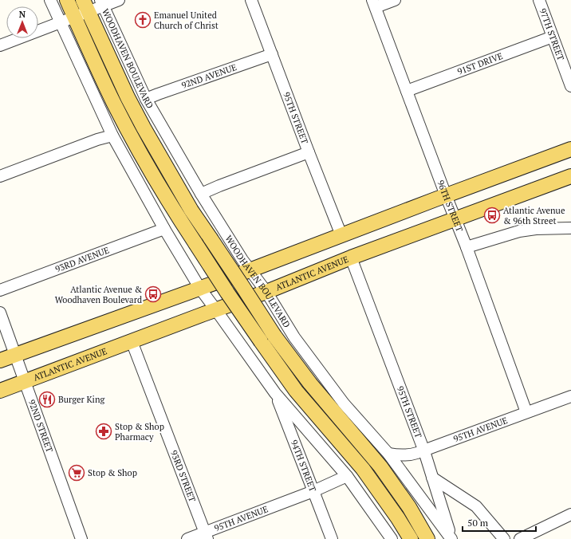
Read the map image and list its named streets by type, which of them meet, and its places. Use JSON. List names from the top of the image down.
{
  "streets": {
    "main road": ["WOODHAVEN BOULEVARD", "ATLANTIC AVENUE"],
    "street": [
      "97TH STREET",
      "91ST DRIVE",
      "92ND AVENUE",
      "95TH STREET",
      "96TH STREET",
      "93RD AVENUE",
      "92ND STREET",
      "95TH AVENUE",
      "94TH STREET",
      "93RD STREET"
    ]
  },
  "crossings": [
    ["97TH STREET", "91ST DRIVE"],
    ["WOODHAVEN BOULEVARD", "92ND AVENUE"],
    ["WOODHAVEN BOULEVARD", "95TH STREET"],
    ["WOODHAVEN BOULEVARD", "ATLANTIC AVENUE"],
    ["WOODHAVEN BOULEVARD", "95TH AVENUE"],
    ["91ST DRIVE", "96TH STREET"],
    ["92ND AVENUE", "95TH STREET"],
    ["95TH STREET", "ATLANTIC AVENUE"],
    ["95TH STREET", "95TH AVENUE"],
    ["96TH STREET", "ATLANTIC AVENUE"],
    ["96TH STREET", "95TH AVENUE"],
    ["ATLANTIC AVENUE", "92ND STREET"],
    ["ATLANTIC AVENUE", "93RD STREET"],
    ["95TH AVENUE", "94TH STREET"],
    ["95TH AVENUE", "93RD STREET"]
  ],
  "places": {
    "church": ["Emanuel United Church of Christ"],
    "bus stop": ["Atlantic Avenue & 96th Street", "Atlantic Avenue & Woodhaven Boulevard"],
    "restaurant": ["Burger King"],
    "pharmacy": ["Stop & Shop Pharmacy"],
    "supermarket": ["Stop & Shop"]
  },
  "scale_bar": "50 m",
  "north": "top"
}
